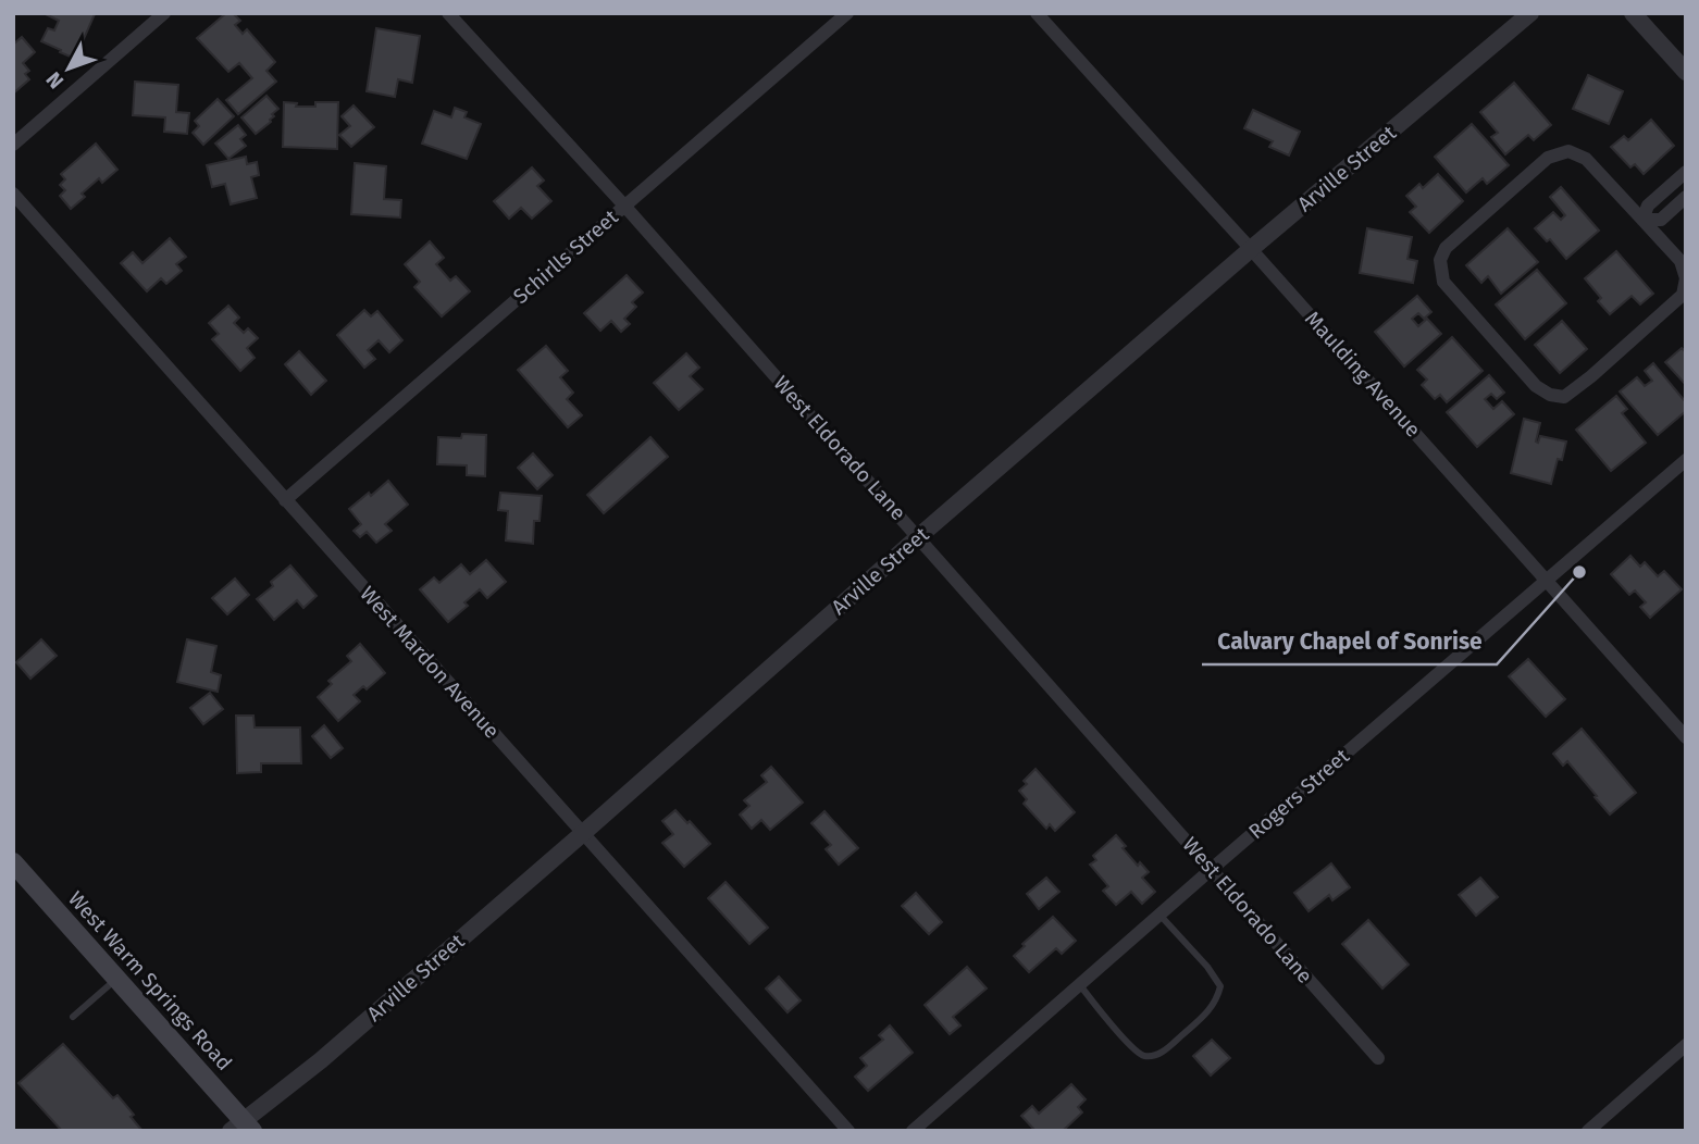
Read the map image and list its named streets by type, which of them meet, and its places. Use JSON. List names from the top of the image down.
{
  "streets": {
    "main road": ["West Warm Springs Road"],
    "street": [
      "Arville Street",
      "Schirlls Street",
      "Maulding Avenue",
      "West Eldorado Lane",
      "West Mardon Avenue",
      "Rogers Street"
    ]
  },
  "crossings": [
    ["Arville Street", "Maulding Avenue"],
    ["Arville Street", "West Eldorado Lane"],
    ["Arville Street", "West Mardon Avenue"],
    ["Arville Street", "West Warm Springs Road"],
    ["Schirlls Street", "West Eldorado Lane"],
    ["Schirlls Street", "West Mardon Avenue"],
    ["Maulding Avenue", "Rogers Street"],
    ["West Eldorado Lane", "Rogers Street"]
  ],
  "places": ["Calvary Chapel of Sonrise"],
  "north": "bottom left"
}
